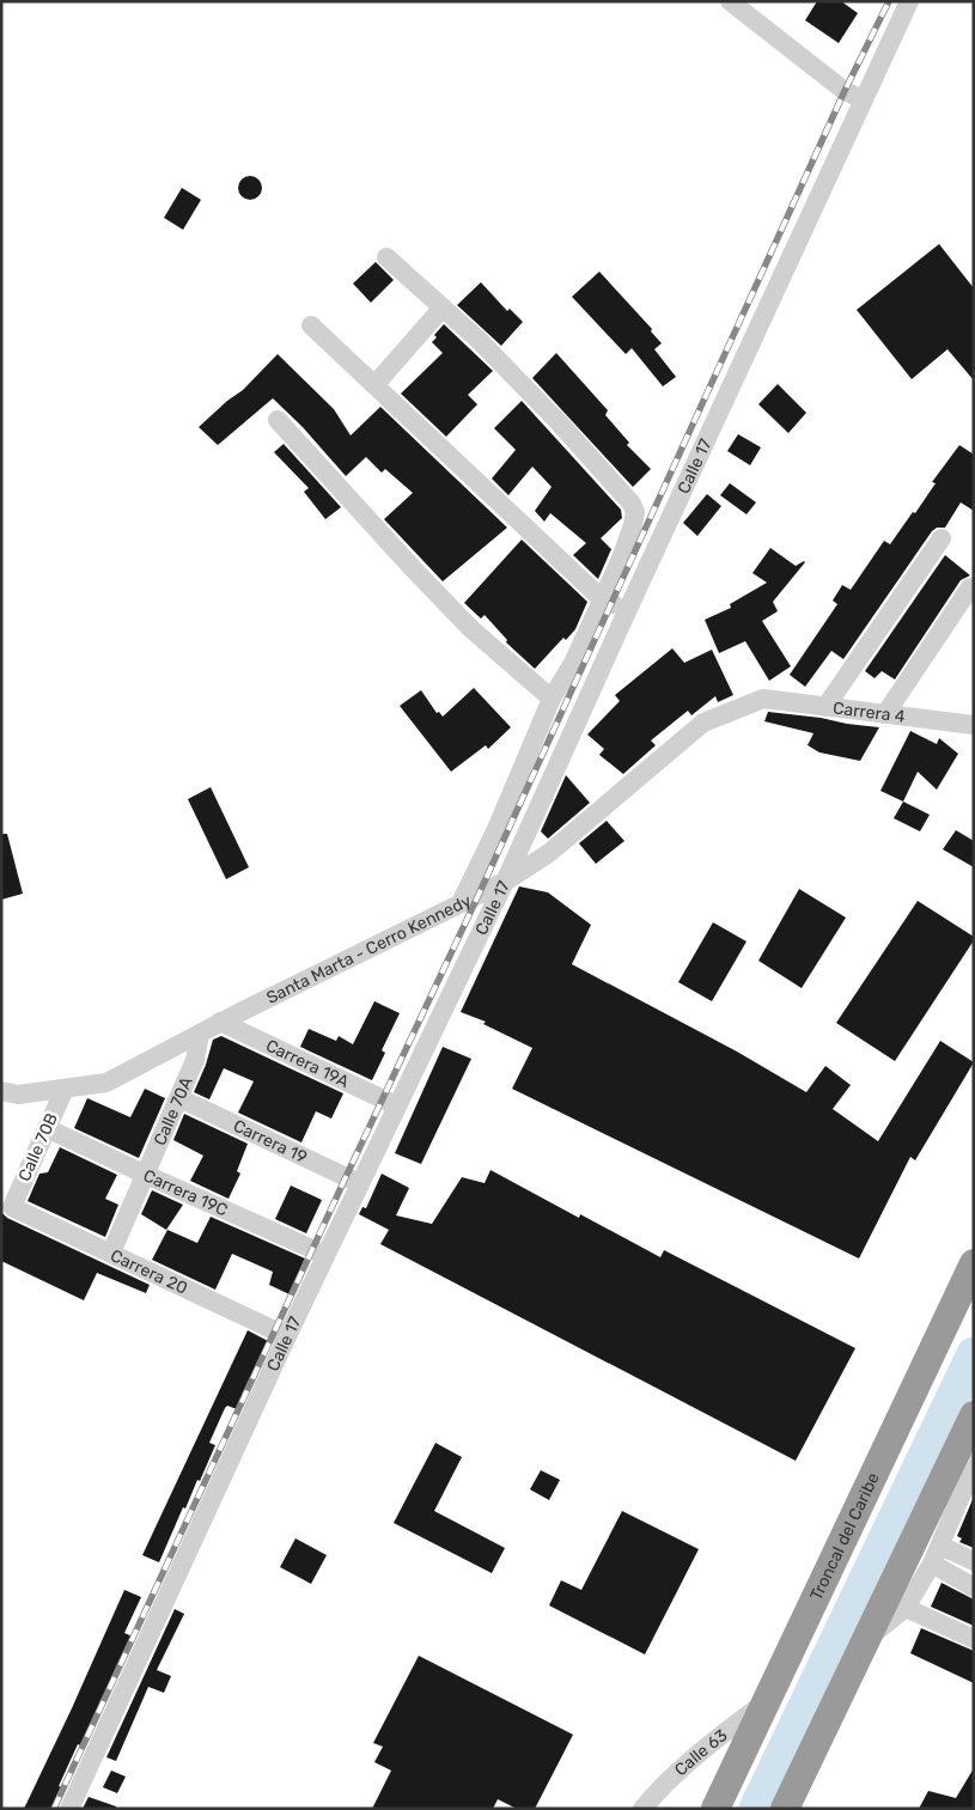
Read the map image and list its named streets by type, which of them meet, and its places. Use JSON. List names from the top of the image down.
{
  "streets": {
    "highway": ["Troncal del Caribe"],
    "street": [
      "Calle 17",
      "Carrera 4",
      "Santa Marta - Cerro Kennedy",
      "Carrera 19A",
      "Calle 70A",
      "Carrera 19",
      "Calle 70B",
      "Carrera 19C",
      "Carrera 20",
      "Calle 63"
    ]
  },
  "crossings": [
    ["Calle 17", "Santa Marta - Cerro Kennedy"],
    ["Calle 17", "Carrera 19A"],
    ["Calle 17", "Carrera 19"],
    ["Calle 17", "Carrera 19C"],
    ["Calle 17", "Carrera 20"],
    ["Carrera 4", "Santa Marta - Cerro Kennedy"],
    ["Santa Marta - Cerro Kennedy", "Carrera 19A"],
    ["Santa Marta - Cerro Kennedy", "Calle 70A"],
    ["Santa Marta - Cerro Kennedy", "Calle 70B"],
    ["Calle 70A", "Carrera 19"],
    ["Calle 70A", "Carrera 19C"],
    ["Calle 70A", "Carrera 20"],
    ["Calle 70B", "Carrera 19C"],
    ["Calle 70B", "Carrera 20"],
    ["Troncal del Caribe", "Calle 63"]
  ]
}
